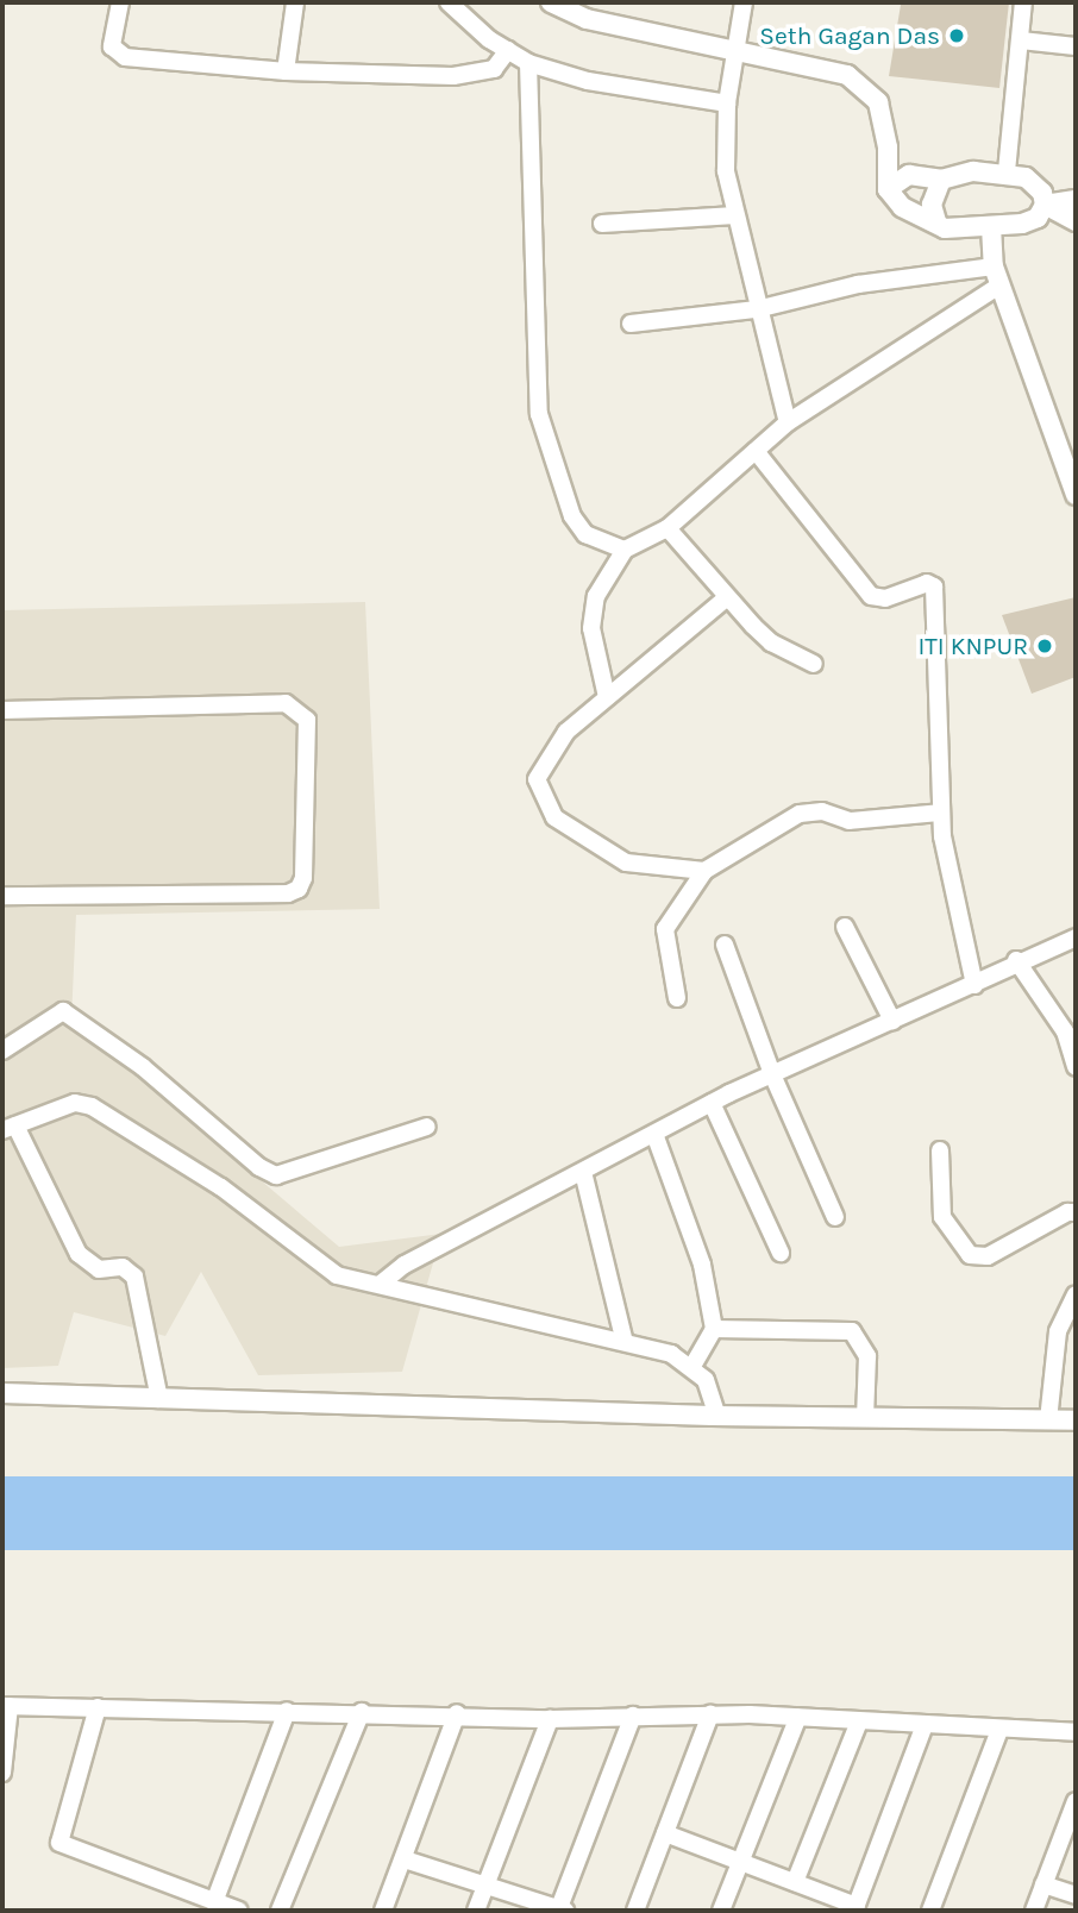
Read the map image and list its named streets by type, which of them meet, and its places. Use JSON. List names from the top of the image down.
{
  "places": ["Seth Gagan Das", "ITI KNPUR"]
}
